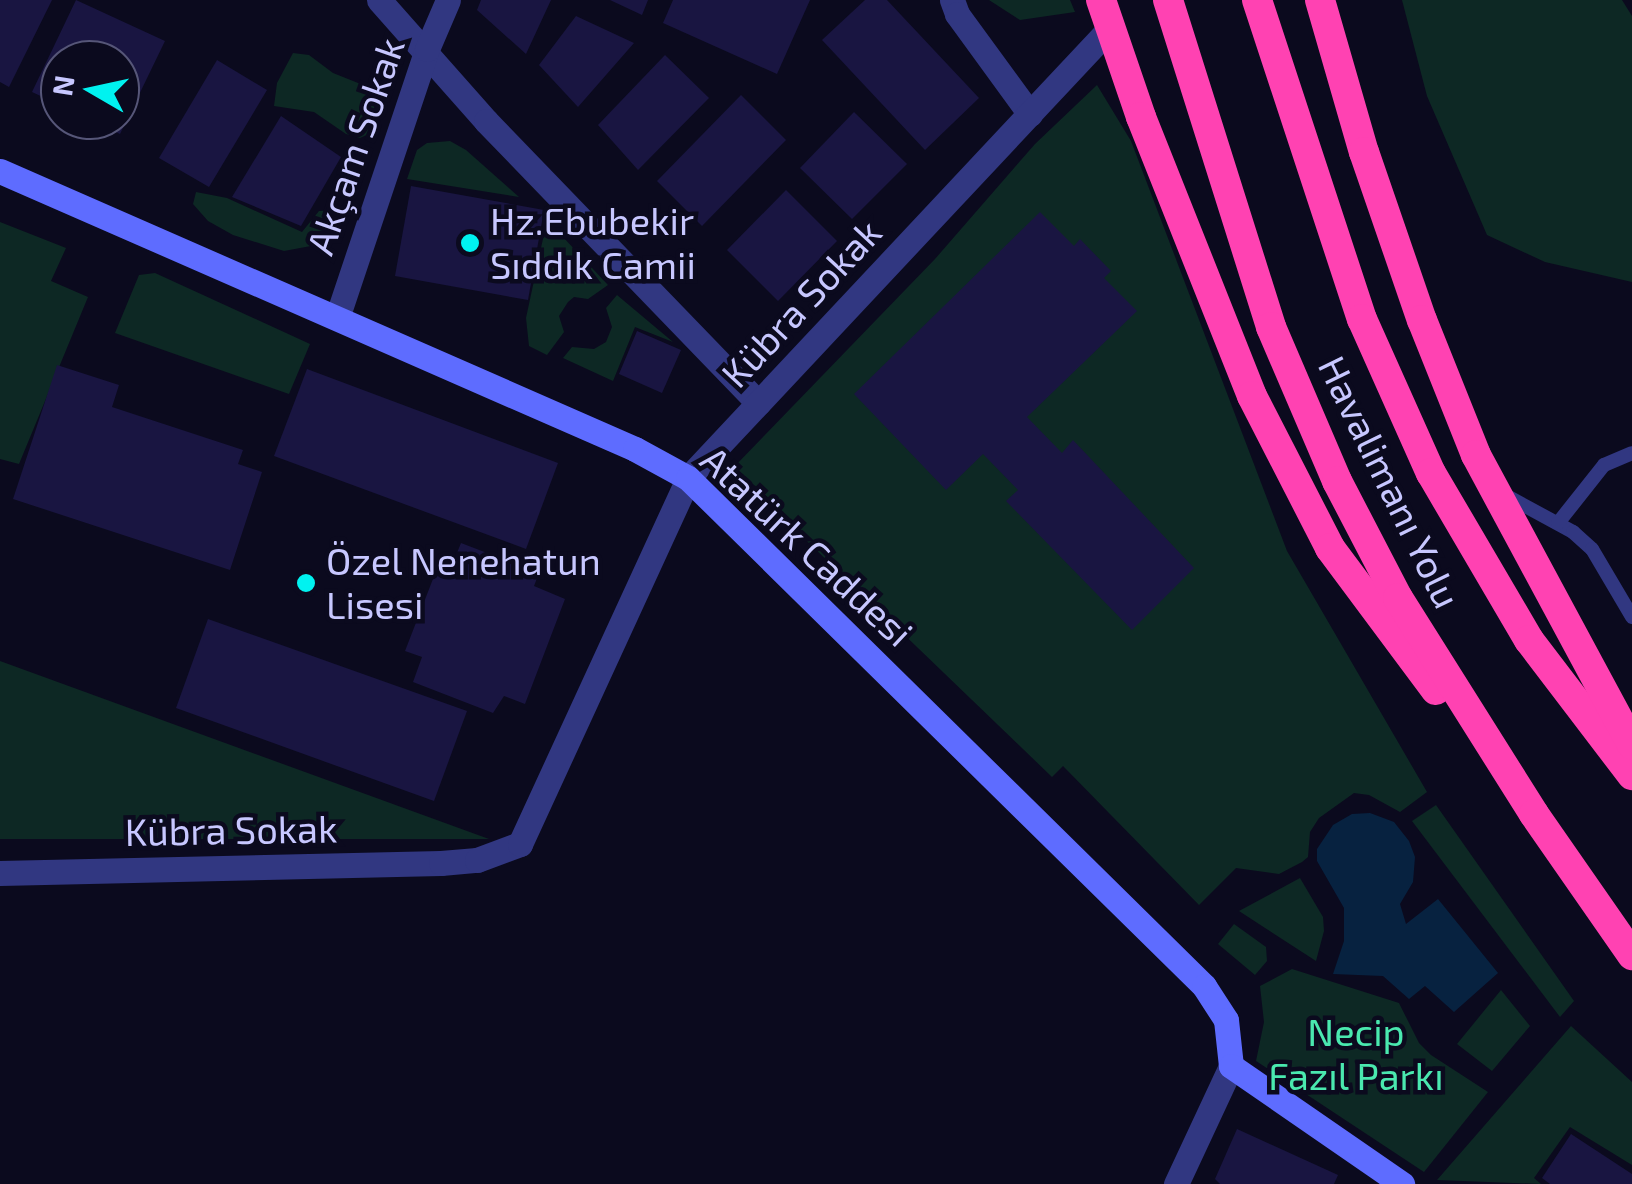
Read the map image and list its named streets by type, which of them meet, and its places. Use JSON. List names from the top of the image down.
{
  "streets": {
    "highway": ["Havalimanı Yolu"],
    "street": ["Akçam Sokak", "Kübra Sokak", "Atatürk Caddesi"]
  },
  "crossings": [
    ["Akçam Sokak", "Atatürk Caddesi"],
    ["Kübra Sokak", "Atatürk Caddesi"]
  ],
  "parks": ["Necip Fazıl Parkı"],
  "places": ["Hz.Ebubekir Sıddık Camii", "Özel Nenehatun Lisesi"],
  "north": "left"
}
